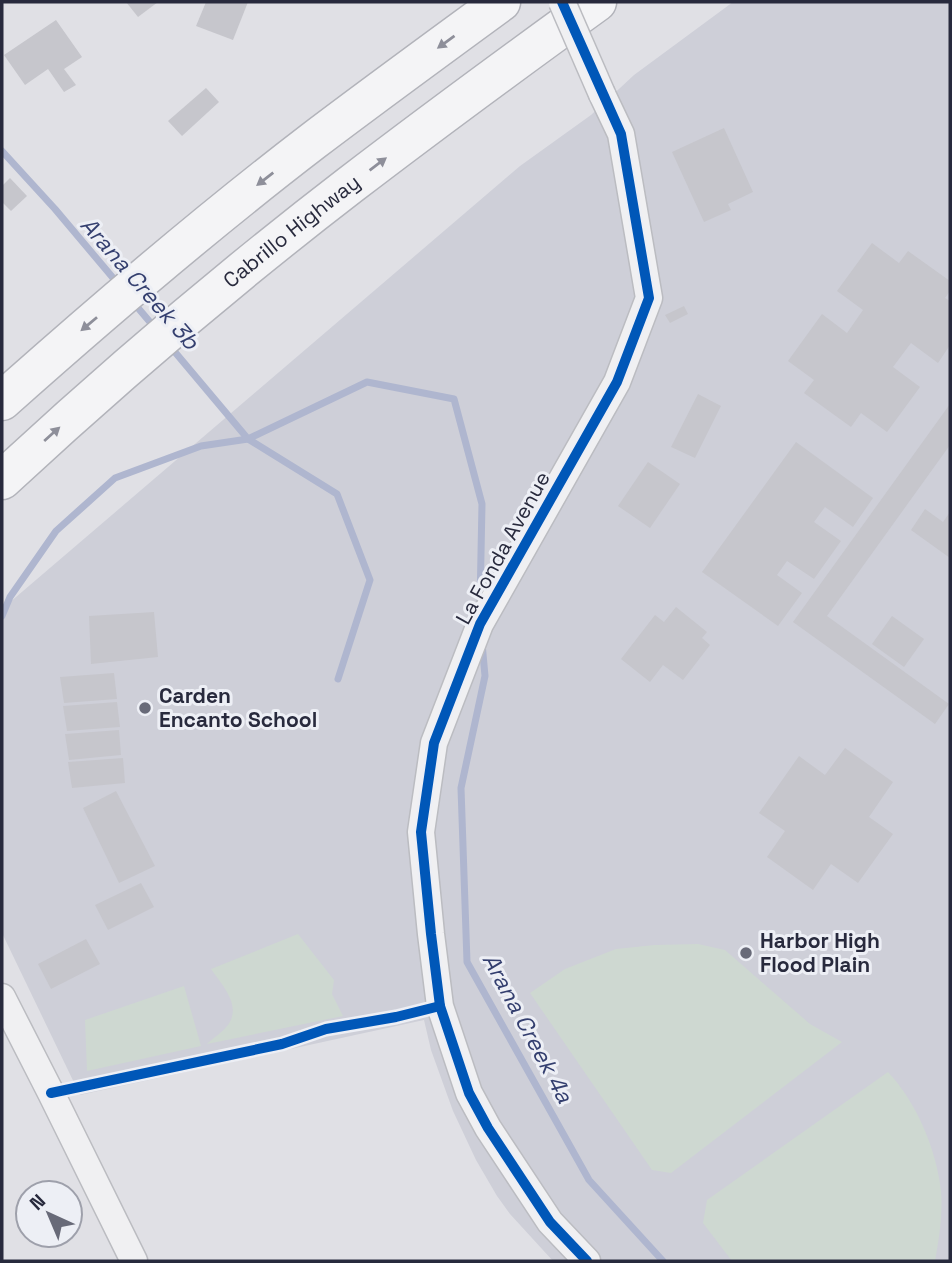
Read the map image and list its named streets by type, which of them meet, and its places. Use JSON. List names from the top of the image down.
{
  "streets": {
    "highway": ["Cabrillo Highway"],
    "street": ["La Fonda Avenue"]
  },
  "water": ["Arana Creek 3b", "Arana Creek 4a"],
  "places": ["Carden Encanto School", "Harbor High Flood Plain"],
  "north": "top left"
}
